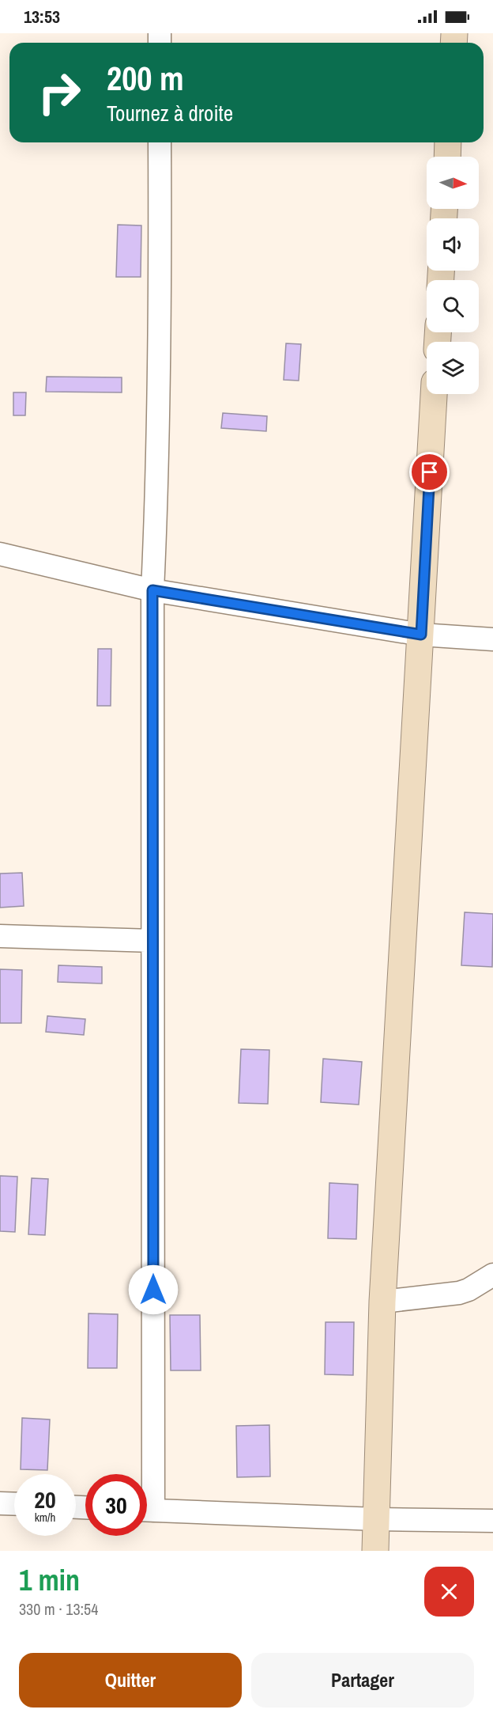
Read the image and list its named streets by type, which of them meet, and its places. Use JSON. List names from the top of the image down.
{
  "north": "right",
  "page": {
    "status": "13:53",
    "turn": ["200 m", "Tournez à droite"],
    "speed": "20 km/h",
    "limit": "30",
    "heading": ["1 min", "330 m · 13:54"],
    "buttons": ["Quitter", "Partager"]
  }
}
